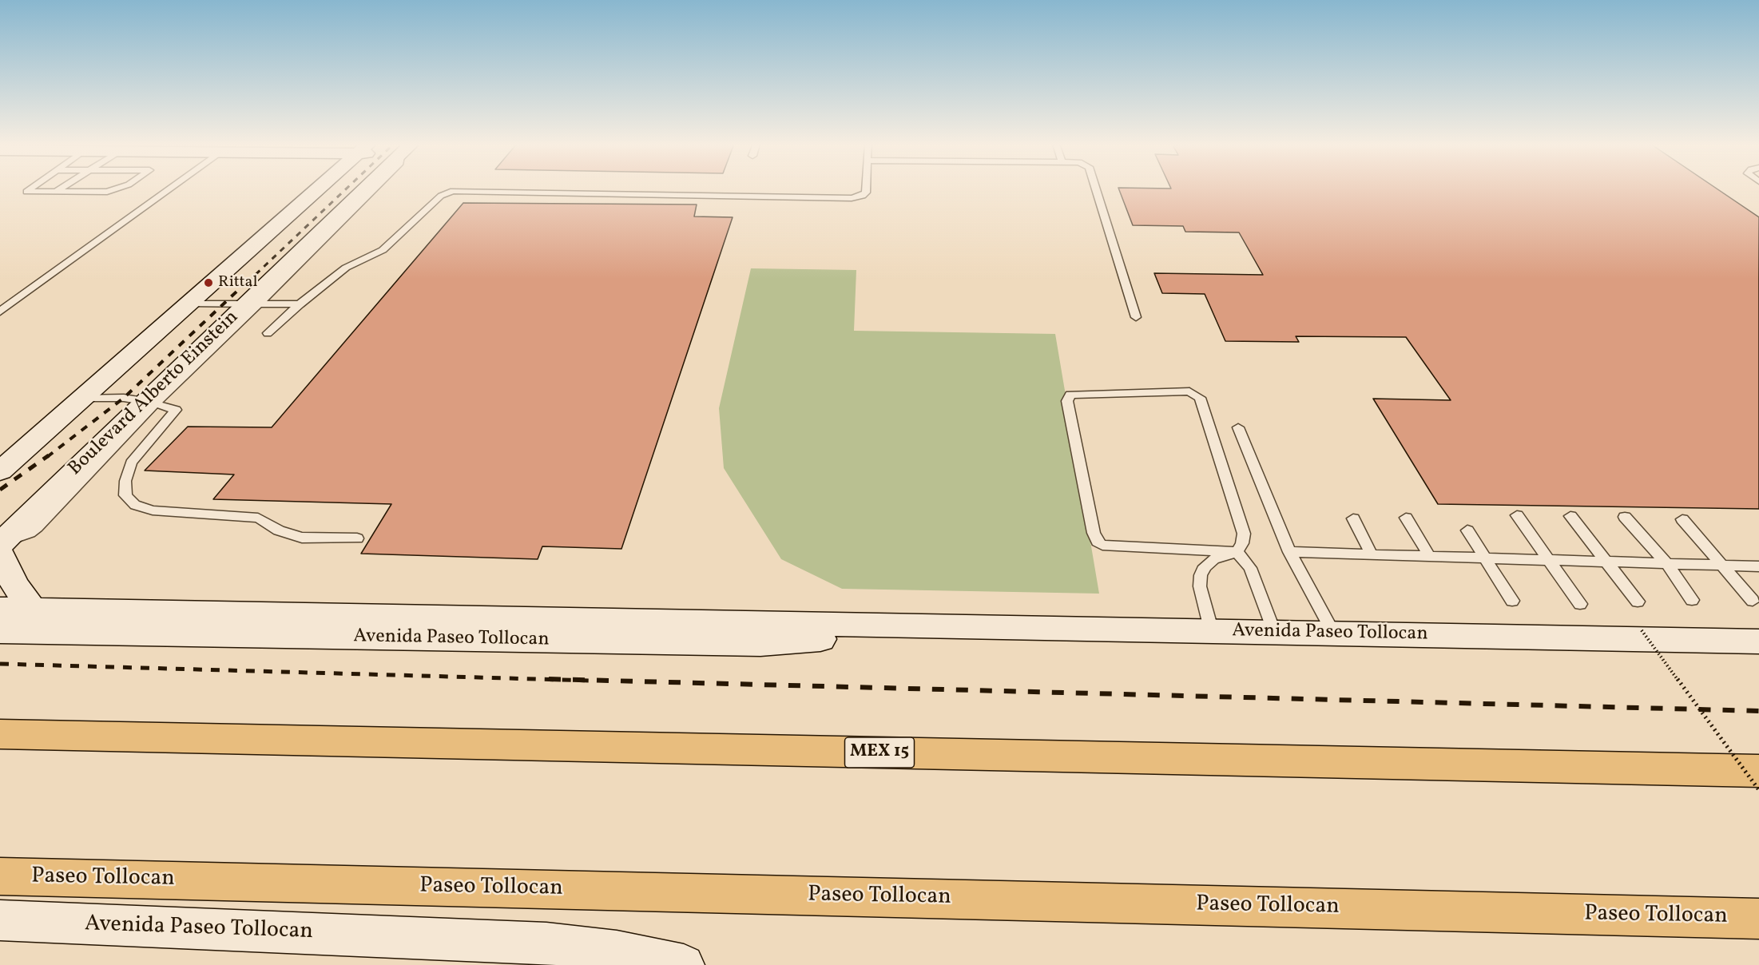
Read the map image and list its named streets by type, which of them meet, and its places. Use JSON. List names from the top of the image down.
{
  "streets": {
    "highway": ["MEX 15", "Paseo Tollocan"],
    "main road": ["Boulevard Alberto Einstein", "Avenida Paseo Tollocan"]
  },
  "places": ["Rittal"]
}
